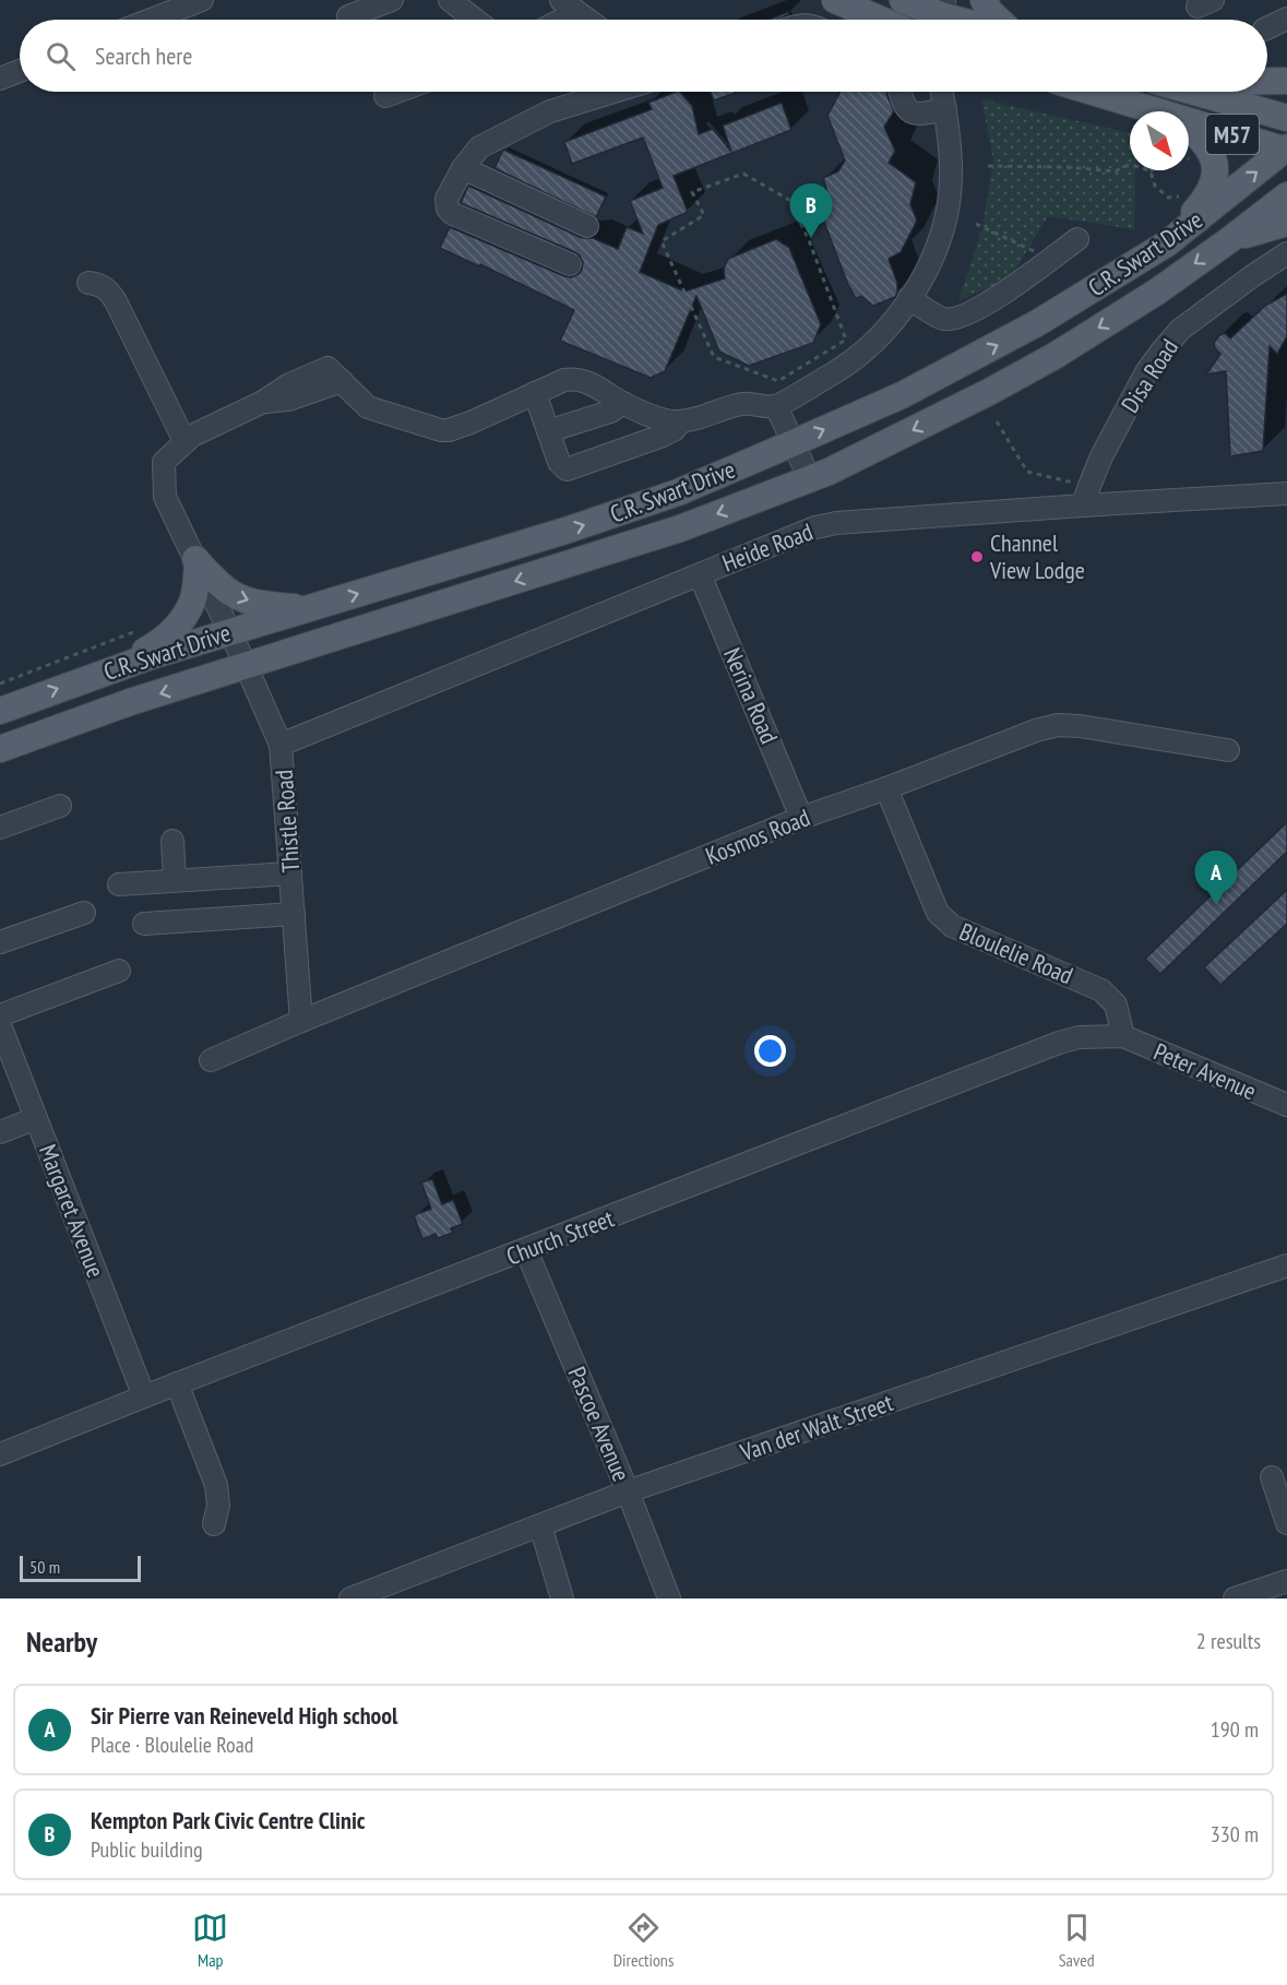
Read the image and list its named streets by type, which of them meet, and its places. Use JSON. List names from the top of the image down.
{
  "streets": {
    "main road": ["M57", "C.R. Swart Drive"],
    "street": [
      "Disa Road",
      "Heide Road",
      "Nerina Road",
      "Thistle Road",
      "Kosmos Road",
      "Bloulelie Road",
      "Peter Avenue",
      "Margaret Avenue",
      "Church Street",
      "Pascoe Avenue",
      "Van der Walt Street"
    ]
  },
  "crossings": [
    ["M57", "C.R. Swart Drive"],
    ["C.R. Swart Drive", "Thistle Road"],
    ["Disa Road", "Heide Road"],
    ["Heide Road", "Nerina Road"],
    ["Heide Road", "Thistle Road"],
    ["Nerina Road", "Kosmos Road"],
    ["Thistle Road", "Kosmos Road"],
    ["Kosmos Road", "Bloulelie Road"],
    ["Bloulelie Road", "Peter Avenue"],
    ["Bloulelie Road", "Church Street"],
    ["Peter Avenue", "Church Street"],
    ["Margaret Avenue", "Church Street"],
    ["Church Street", "Pascoe Avenue"],
    ["Pascoe Avenue", "Van der Walt Street"]
  ],
  "places": ["Channel View Lodge"],
  "scale_bar": "50 m",
  "north": "bottom right",
  "page": {
    "search": "Search here",
    "pins": ["B", "A"],
    "scale": "50 m",
    "heading": ["Nearby", "2 results"],
    "list": [
      {
        "mark": "A",
        "name": "Sir Pierre van Reineveld High school",
        "note": "Place · Bloulelie Road",
        "value": "190 m"
      },
      {
        "mark": "B",
        "name": "Kempton Park Civic Centre Clinic",
        "note": "Public building",
        "value": "330 m"
      }
    ],
    "nav": ["Map", "Directions", "Saved"]
  }
}
